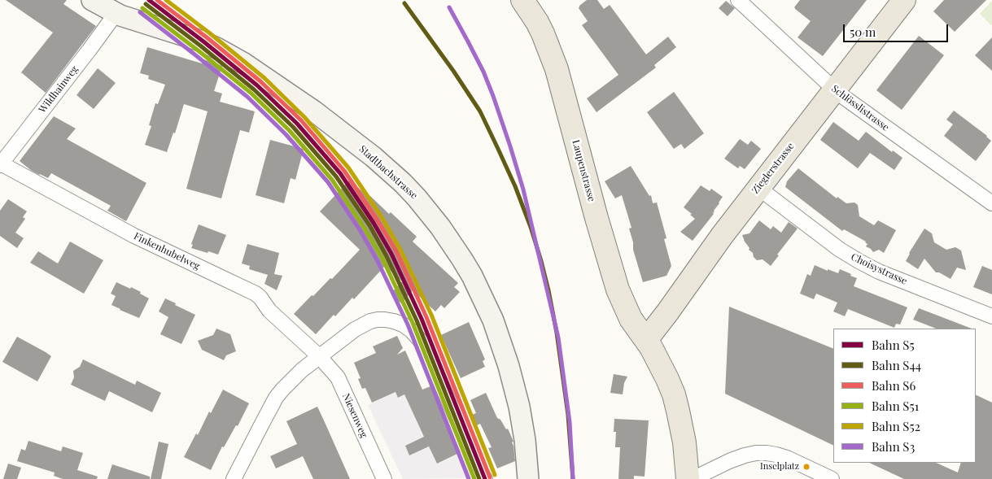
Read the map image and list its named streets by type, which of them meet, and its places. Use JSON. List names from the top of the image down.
{
  "streets": {
    "main road": ["Zieglerstrasse", "Laupenstrasse", "Stadtbachstrasse"],
    "street": [
      "Wildhainweg",
      "Schlösslistrasse",
      "Finkenhubelweg",
      "Choisystrasse",
      "Niesenweg"
    ]
  },
  "crossings": [
    ["Wildhainweg", "Stadtbachstrasse"],
    ["Wildhainweg", "Finkenhubelweg"],
    ["Schlösslistrasse", "Zieglerstrasse"],
    ["Zieglerstrasse", "Laupenstrasse"],
    ["Zieglerstrasse", "Choisystrasse"],
    ["Finkenhubelweg", "Niesenweg"]
  ],
  "places": ["Inselplatz"],
  "lines": [
    "rail line S5",
    "rail line S6",
    "rail line S52",
    "rail line S44",
    "rail line S3",
    "rail line S51"
  ],
  "legend": [
    "Bahn S5",
    "Bahn S44",
    "Bahn S6",
    "Bahn S51",
    "Bahn S52",
    "Bahn S3"
  ],
  "scale_bar": "50 m"
}
